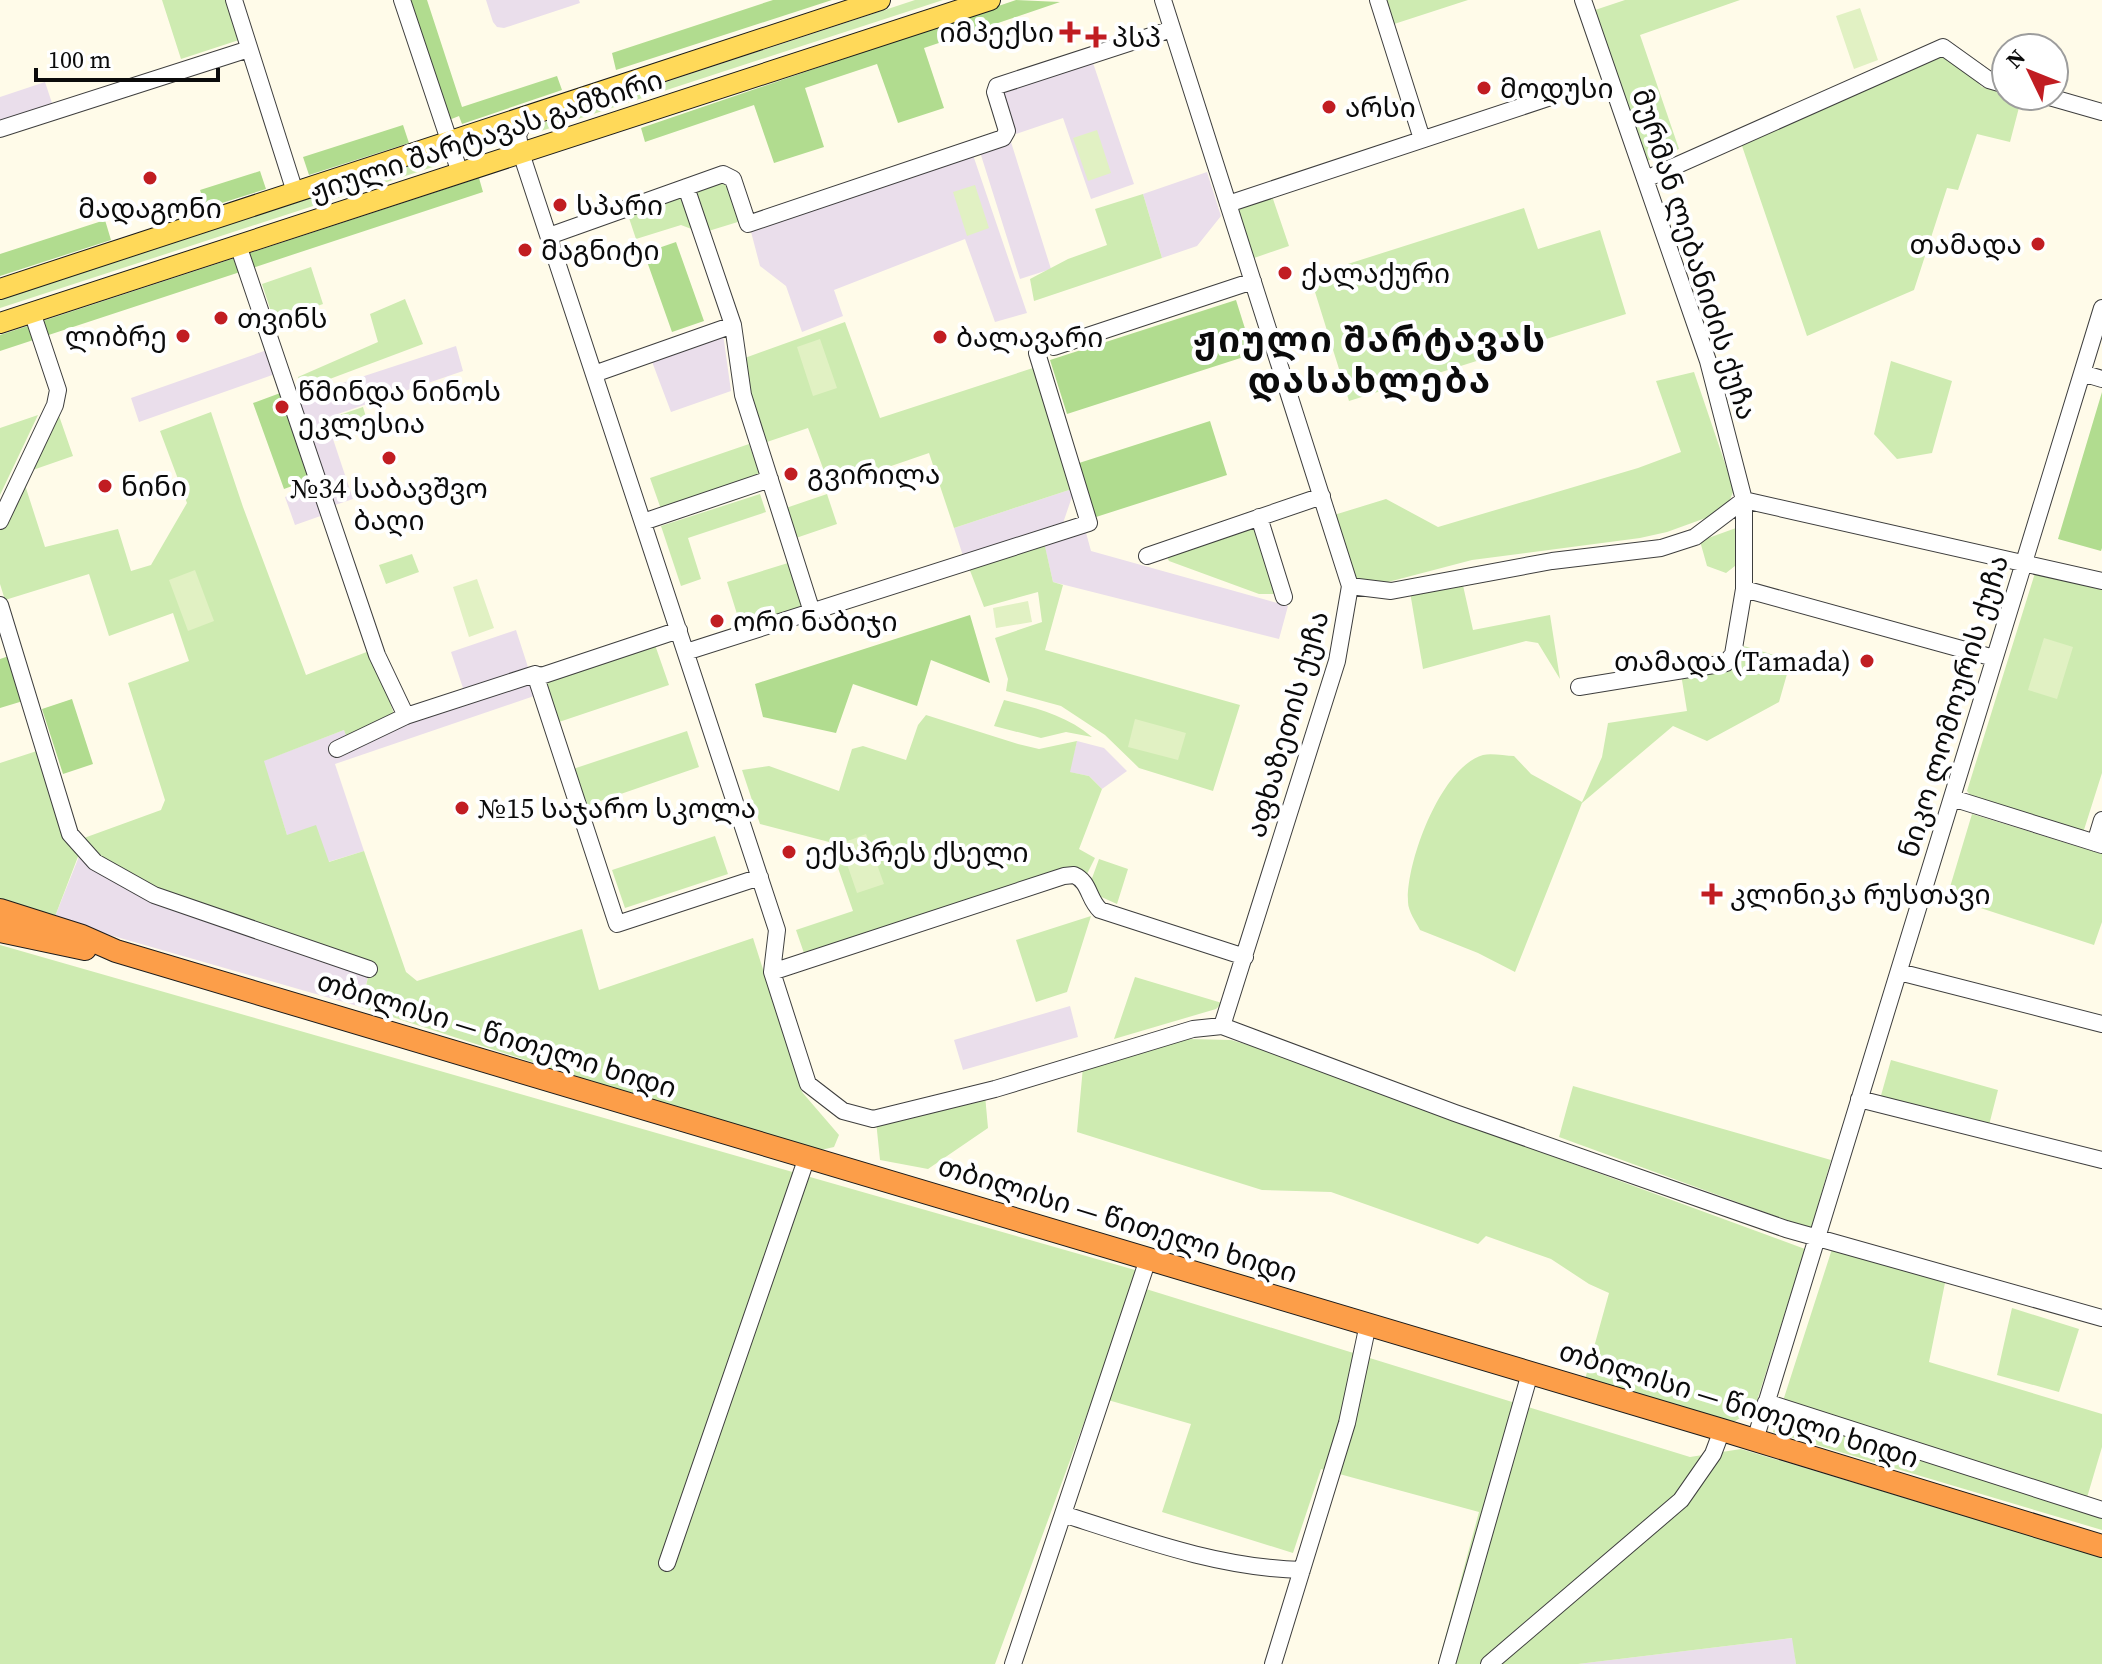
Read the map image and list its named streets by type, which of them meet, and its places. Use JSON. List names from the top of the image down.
{
  "streets": {
    "highway": ["თბილისი — წითელი ხიდი"],
    "main road": ["ჟიული შარტავას გამზირი"],
    "street": ["მურმან ლებანიძის ქუჩა", "ნიკო ლომოურის ქუჩა", "აფხაზეთის ქუჩა"]
  },
  "crossings": [
    ["ნიკო ლომოურის ქუჩა", "თბილისი — წითელი ხიდი"]
  ],
  "districts": ["ჟიული შარტავას დასახლება"],
  "places": {
    "health": ["იმპექსი", "პსპ", "კლინიკა რუსთავი"],
    "other": [
      "მოდუსი",
      "არსი",
      "მადაგონი",
      "სპარი",
      "თამადა",
      "მაგნიტი",
      "ქალაქური",
      "თვინს",
      "ლიბრე",
      "ბალავარი",
      "წმინდა ნინოს ეკლესია",
      "№34 საბავშვო ბაღი",
      "გვირილა",
      "ნინი",
      "ორი ნაბიჯი",
      "თამადა (Tamada)",
      "№15 საჯარო სკოლა",
      "ექსპრეს ქსელი"
    ]
  },
  "scale_bar": "100 m",
  "north": "top left"
}
